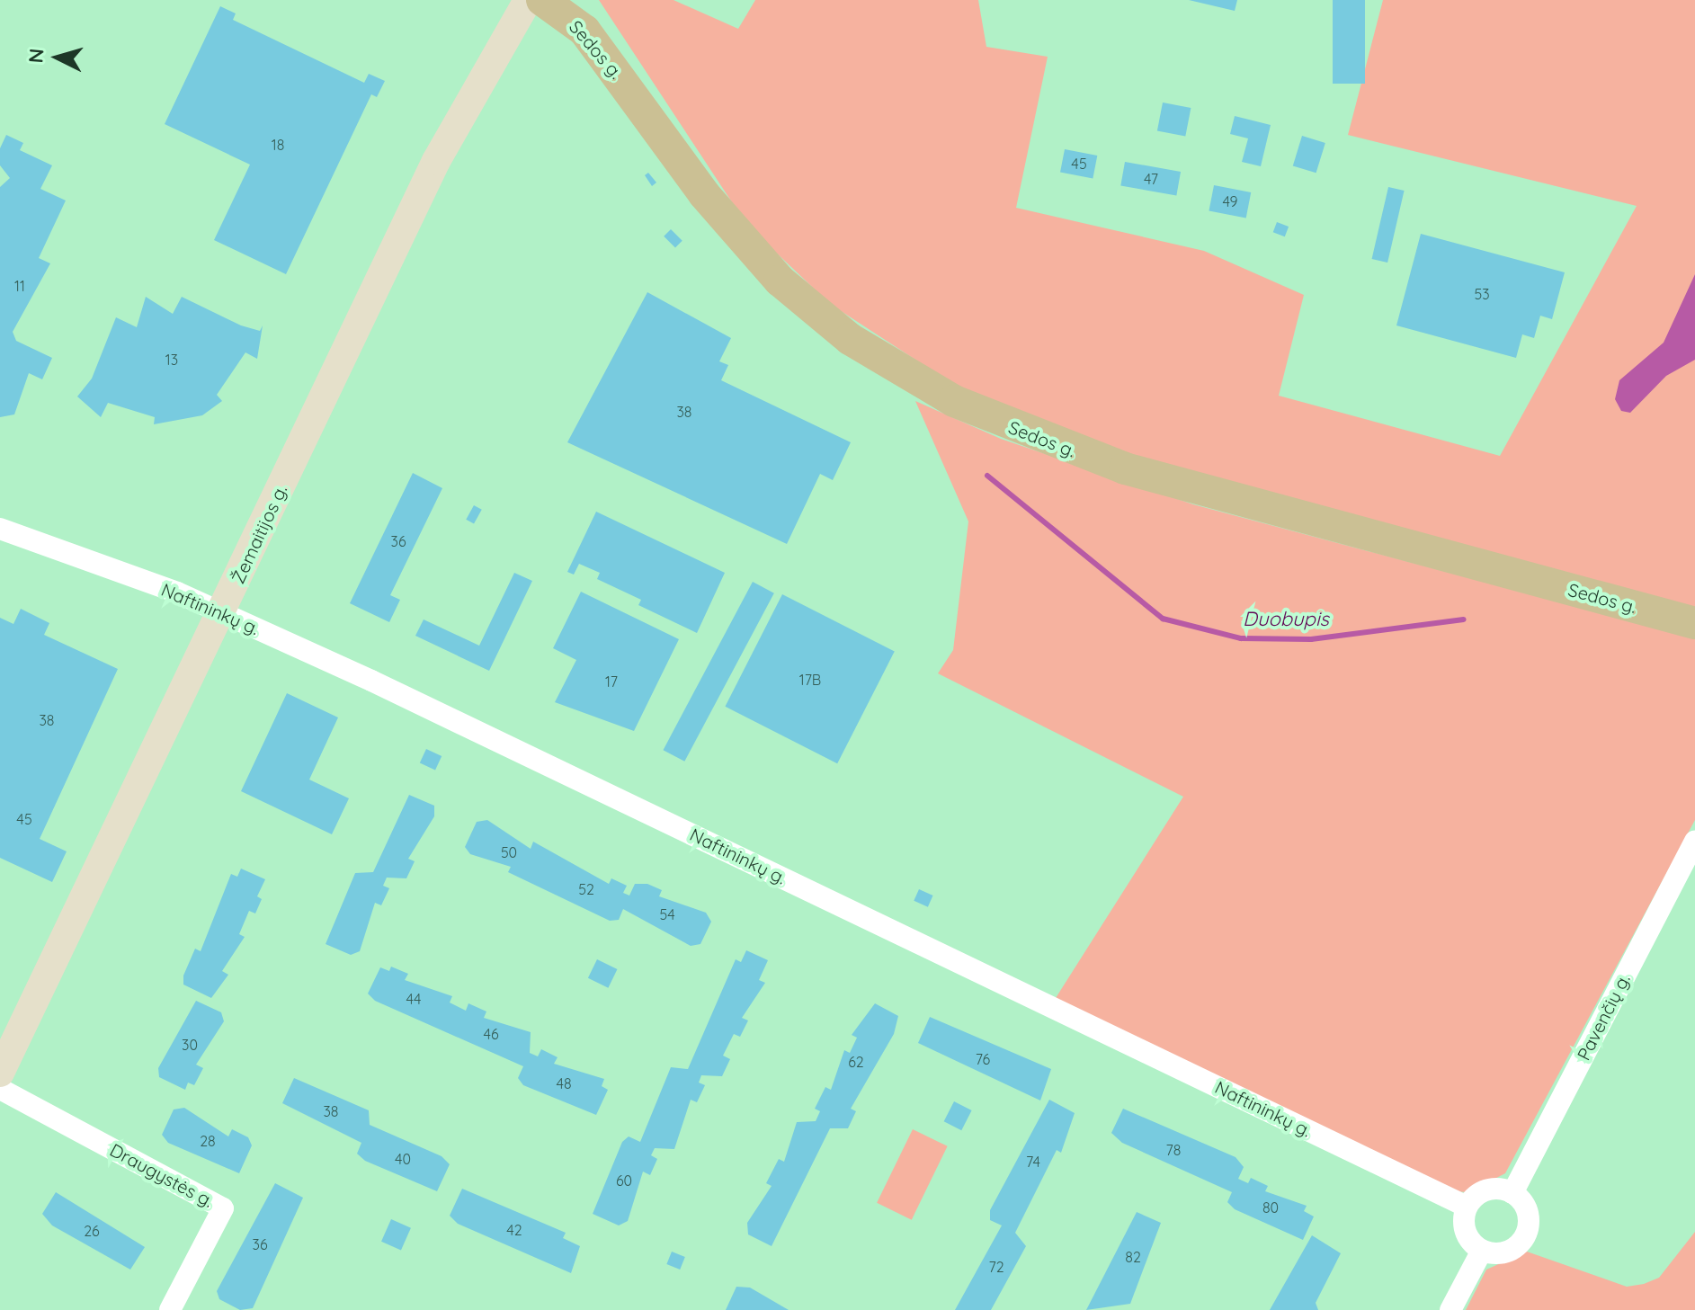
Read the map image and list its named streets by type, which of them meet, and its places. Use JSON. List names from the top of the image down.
{
  "streets": {
    "main road": ["Sedos g.", "Žemaitijos g."],
    "street": ["Naftininkų g.", "Pavenčių g.", "Draugystės g."]
  },
  "crossings": [
    ["Žemaitijos g.", "Naftininkų g."],
    ["Naftininkų g.", "Pavenčių g."]
  ],
  "water": ["Duobupis"],
  "house_numbers": [
    "18",
    "45",
    "47",
    "49",
    "11",
    "53",
    "13",
    "38",
    "36",
    "17B",
    "17",
    "38",
    "45",
    "50",
    "52",
    "54",
    "44",
    "46",
    "30",
    "76",
    "62",
    "48",
    "38",
    "28",
    "78",
    "40",
    "74",
    "60",
    "80",
    "42",
    "26",
    "36",
    "82",
    "72"
  ],
  "north": "left"
}
